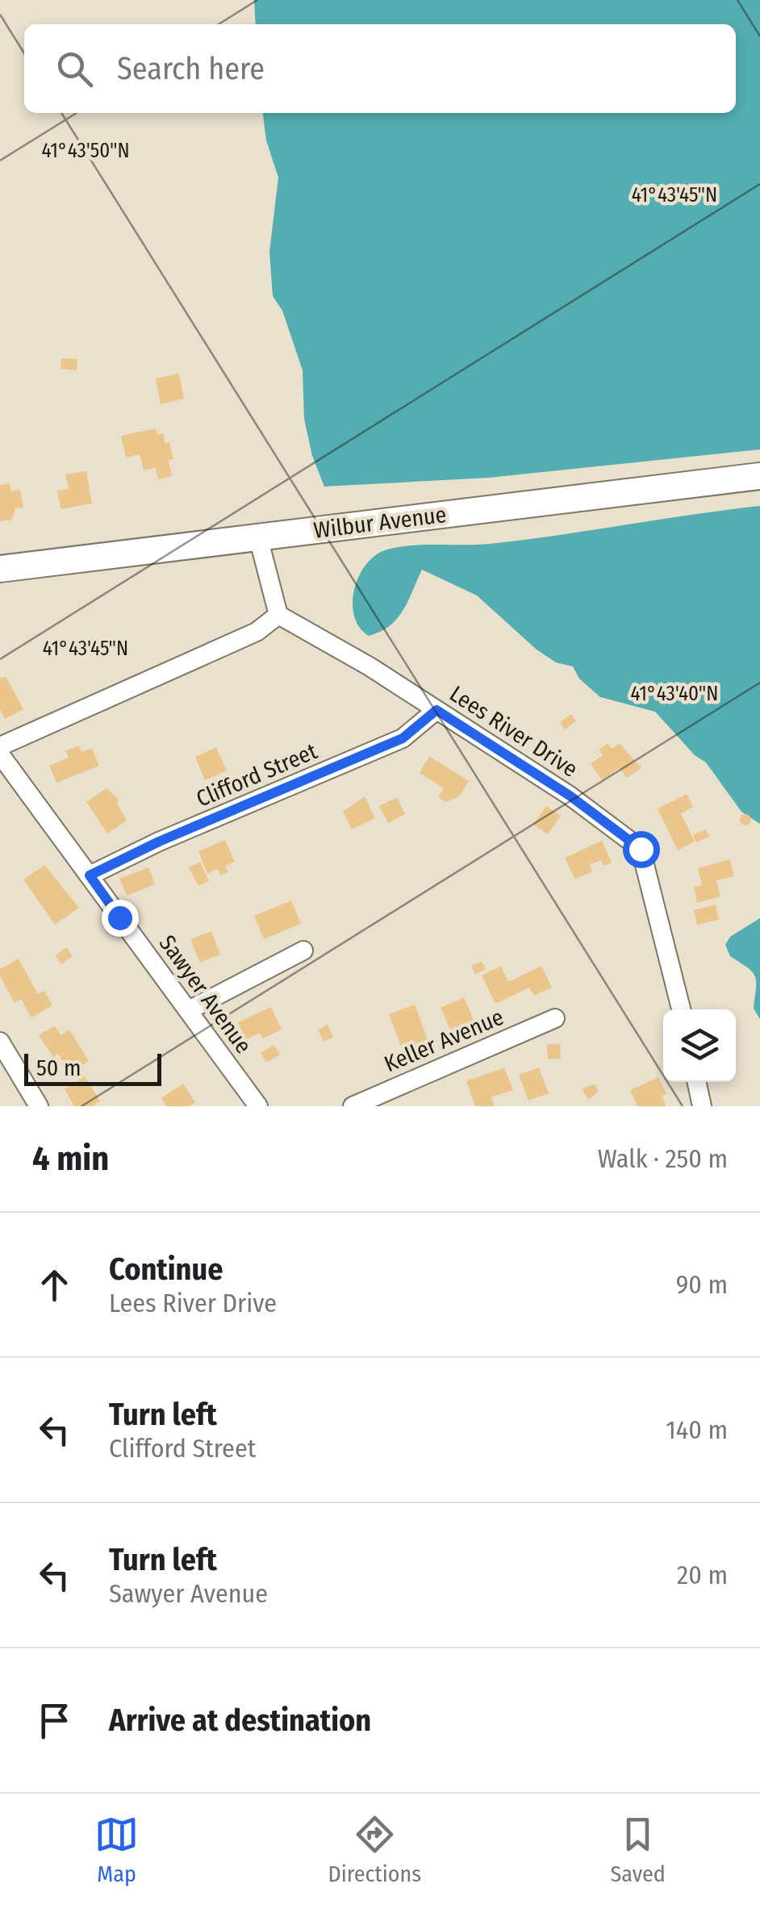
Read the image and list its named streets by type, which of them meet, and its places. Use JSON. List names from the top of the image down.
{
  "streets": {
    "main road": ["Wilbur Avenue"],
    "street": [
      "Lees River Drive",
      "Clifford Street",
      "Sawyer Avenue",
      "Keller Avenue"
    ]
  },
  "crossings": [
    ["Lees River Drive", "Clifford Street"],
    ["Clifford Street", "Sawyer Avenue"]
  ],
  "scale_bar": "50 m",
  "page": {
    "search": "Search here",
    "scale": "50 m",
    "heading": ["4 min", "Walk · 250 m"],
    "list": [
      ["Continue", "Lees River Drive", "90 m"],
      ["Turn left", "Clifford Street", "140 m"],
      ["Turn left", "Sawyer Avenue", "20 m"],
      "Arrive at destination"
    ],
    "nav": ["Map", "Directions", "Saved"]
  },
  "coordinates": ["41°43'50\"N", "41°43'45\"N", "41°43'40\"N"]
}
